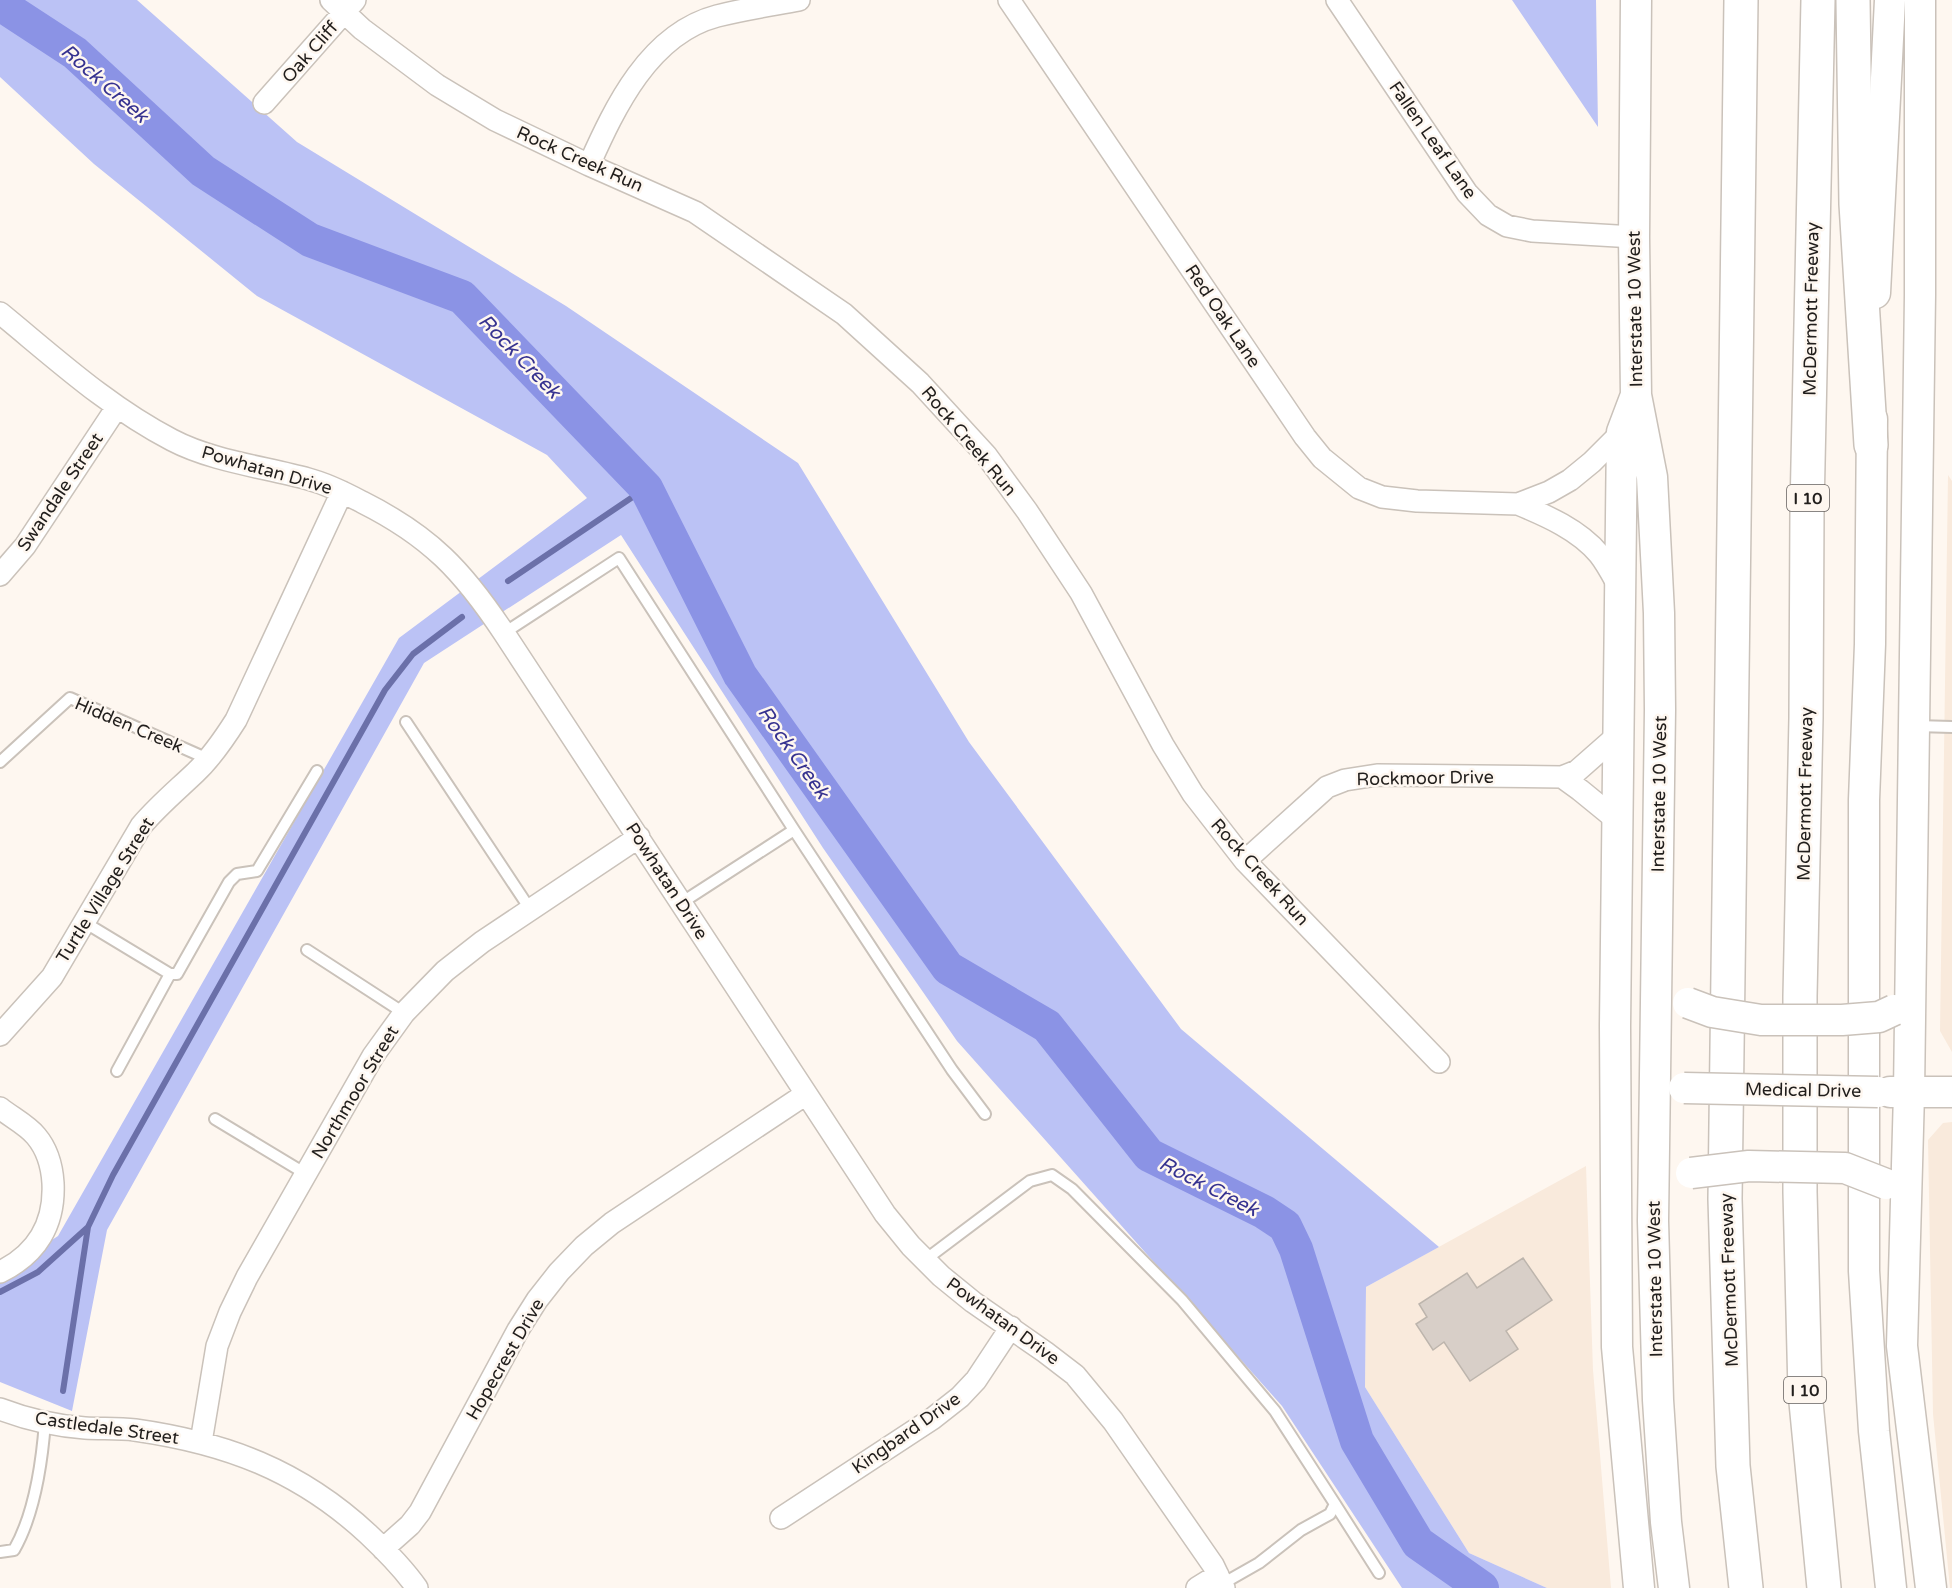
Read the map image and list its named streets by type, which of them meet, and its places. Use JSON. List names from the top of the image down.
{
  "streets": {
    "highway": ["McDermott Freeway", "I 10"],
    "main road": ["Interstate 10 West", "Medical Drive"],
    "street": [
      "Oak Cliff",
      "Fallen Leaf Lane",
      "Rock Creek Run",
      "Red Oak Lane",
      "Powhatan Drive",
      "Swandale Street",
      "Rockmoor Drive",
      "Turtle Village Street",
      "Northmoor Street",
      "Hopecrest Drive",
      "Castledale Street",
      "Kingbard Drive"
    ],
    "lane": ["Hidden Creek"]
  },
  "crossings": [
    ["Oak Cliff", "Rock Creek Run"],
    ["Fallen Leaf Lane", "Interstate 10 West"],
    ["Rock Creek Run", "Rockmoor Drive"],
    ["Interstate 10 West", "Medical Drive"],
    ["Powhatan Drive", "Swandale Street"],
    ["Powhatan Drive", "Turtle Village Street"],
    ["Powhatan Drive", "Northmoor Street"],
    ["Powhatan Drive", "Hopecrest Drive"],
    ["Powhatan Drive", "Kingbard Drive"],
    ["Hidden Creek", "Turtle Village Street"],
    ["Northmoor Street", "Castledale Street"],
    ["Hopecrest Drive", "Castledale Street"]
  ],
  "water": ["Rock Creek"]
}
